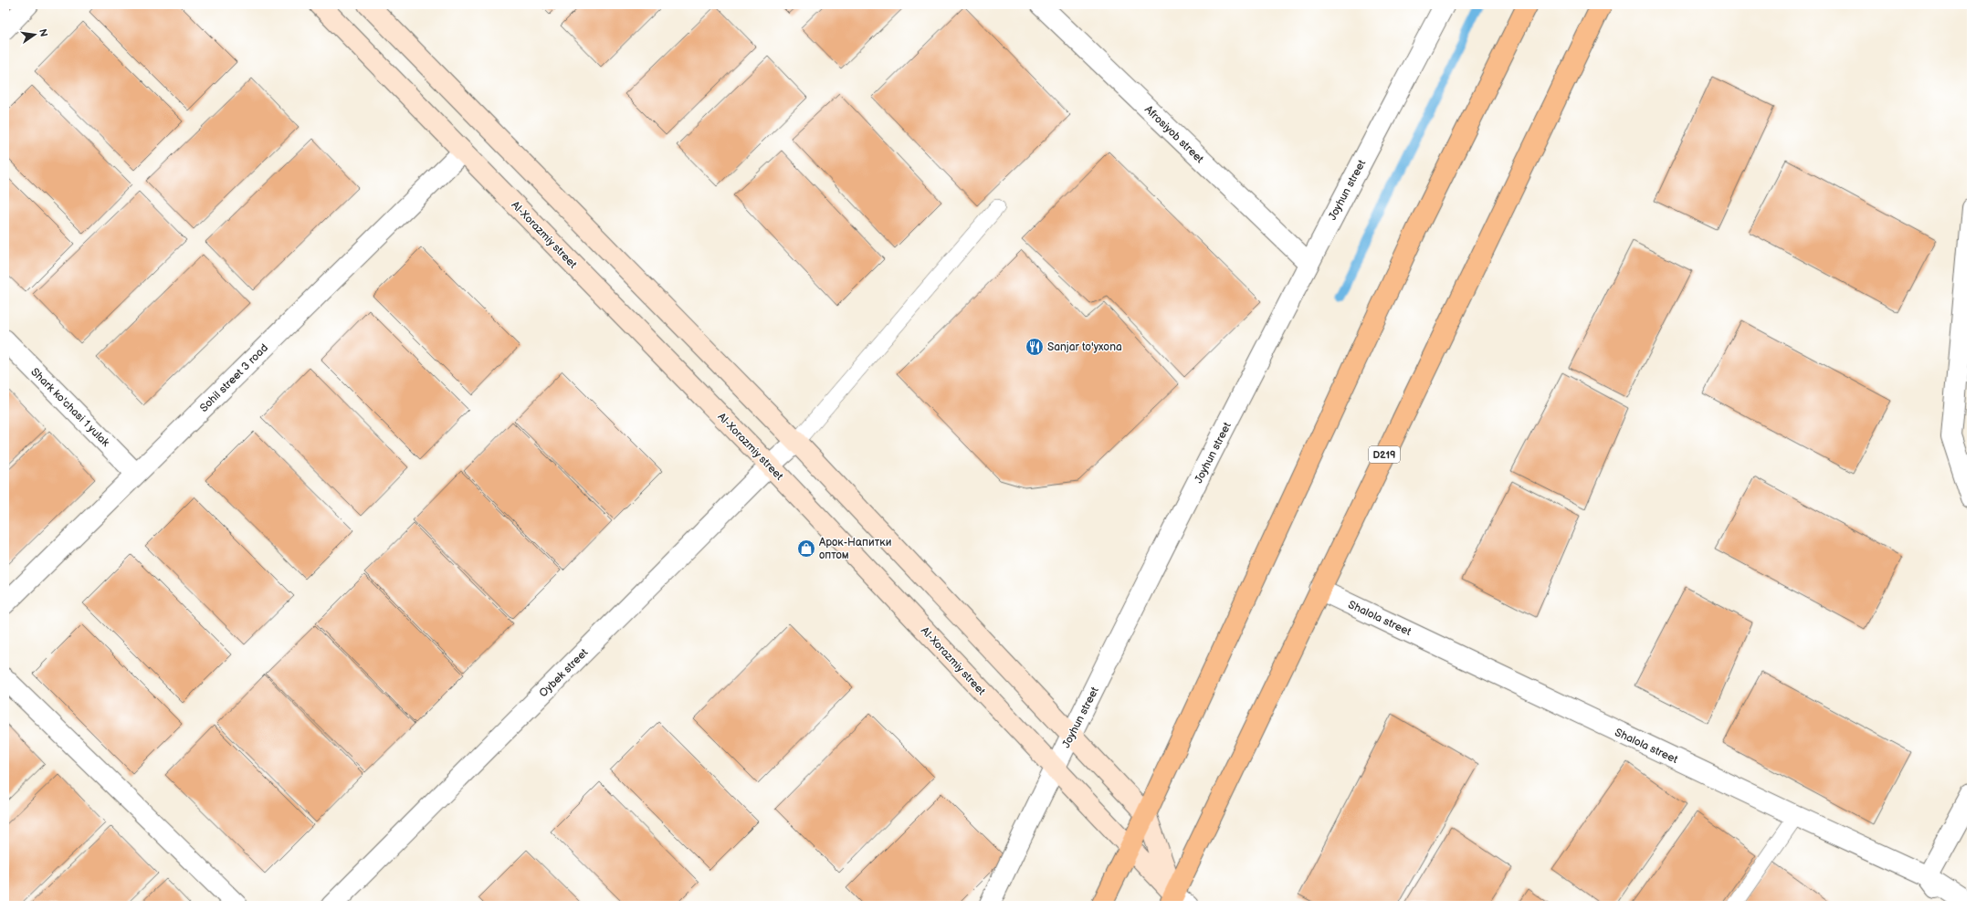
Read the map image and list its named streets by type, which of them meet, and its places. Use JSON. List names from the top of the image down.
{
  "streets": {
    "main road": ["Al-Xorazmiy street", "D219"],
    "street": [
      "Afrosiyob street",
      "Joyhun street",
      "Sohil street 3 road",
      "Shark ko'chasi 1 yulak",
      "Shalola street",
      "Oybek street"
    ]
  },
  "crossings": [
    ["Afrosiyob street", "Joyhun street"],
    ["Joyhun street", "Al-Xorazmiy street"],
    ["Al-Xorazmiy street", "Sohil street 3 road"],
    ["Al-Xorazmiy street", "D219"],
    ["Al-Xorazmiy street", "Oybek street"],
    ["Sohil street 3 road", "Shark ko'chasi 1 yulak"],
    ["D219", "Shalola street"]
  ],
  "places": {
    "restaurant": ["Sanjar to'yxona"],
    "shop": ["Арок-Напитки оптом"]
  },
  "north": "right"
}
